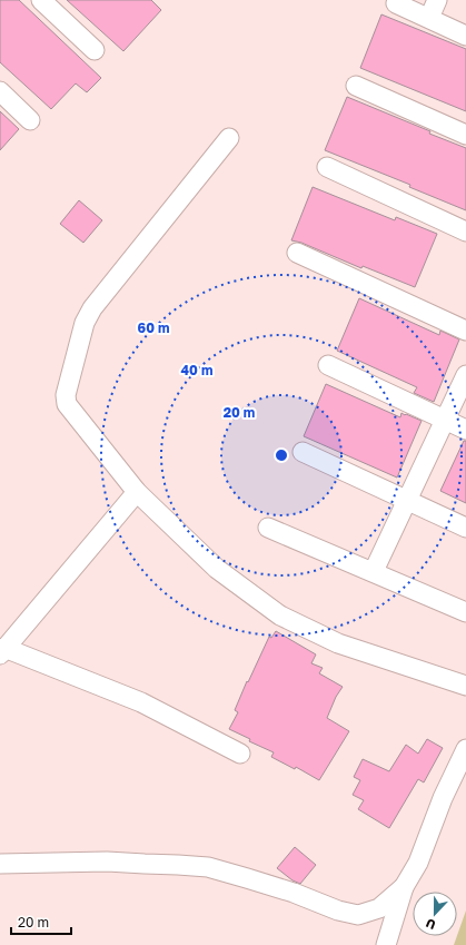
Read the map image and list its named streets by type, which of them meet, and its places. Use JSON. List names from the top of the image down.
{
  "scale_bar": "20 m",
  "north": "bottom",
  "rings": ["60 m", "40 m", "20 m"]
}
